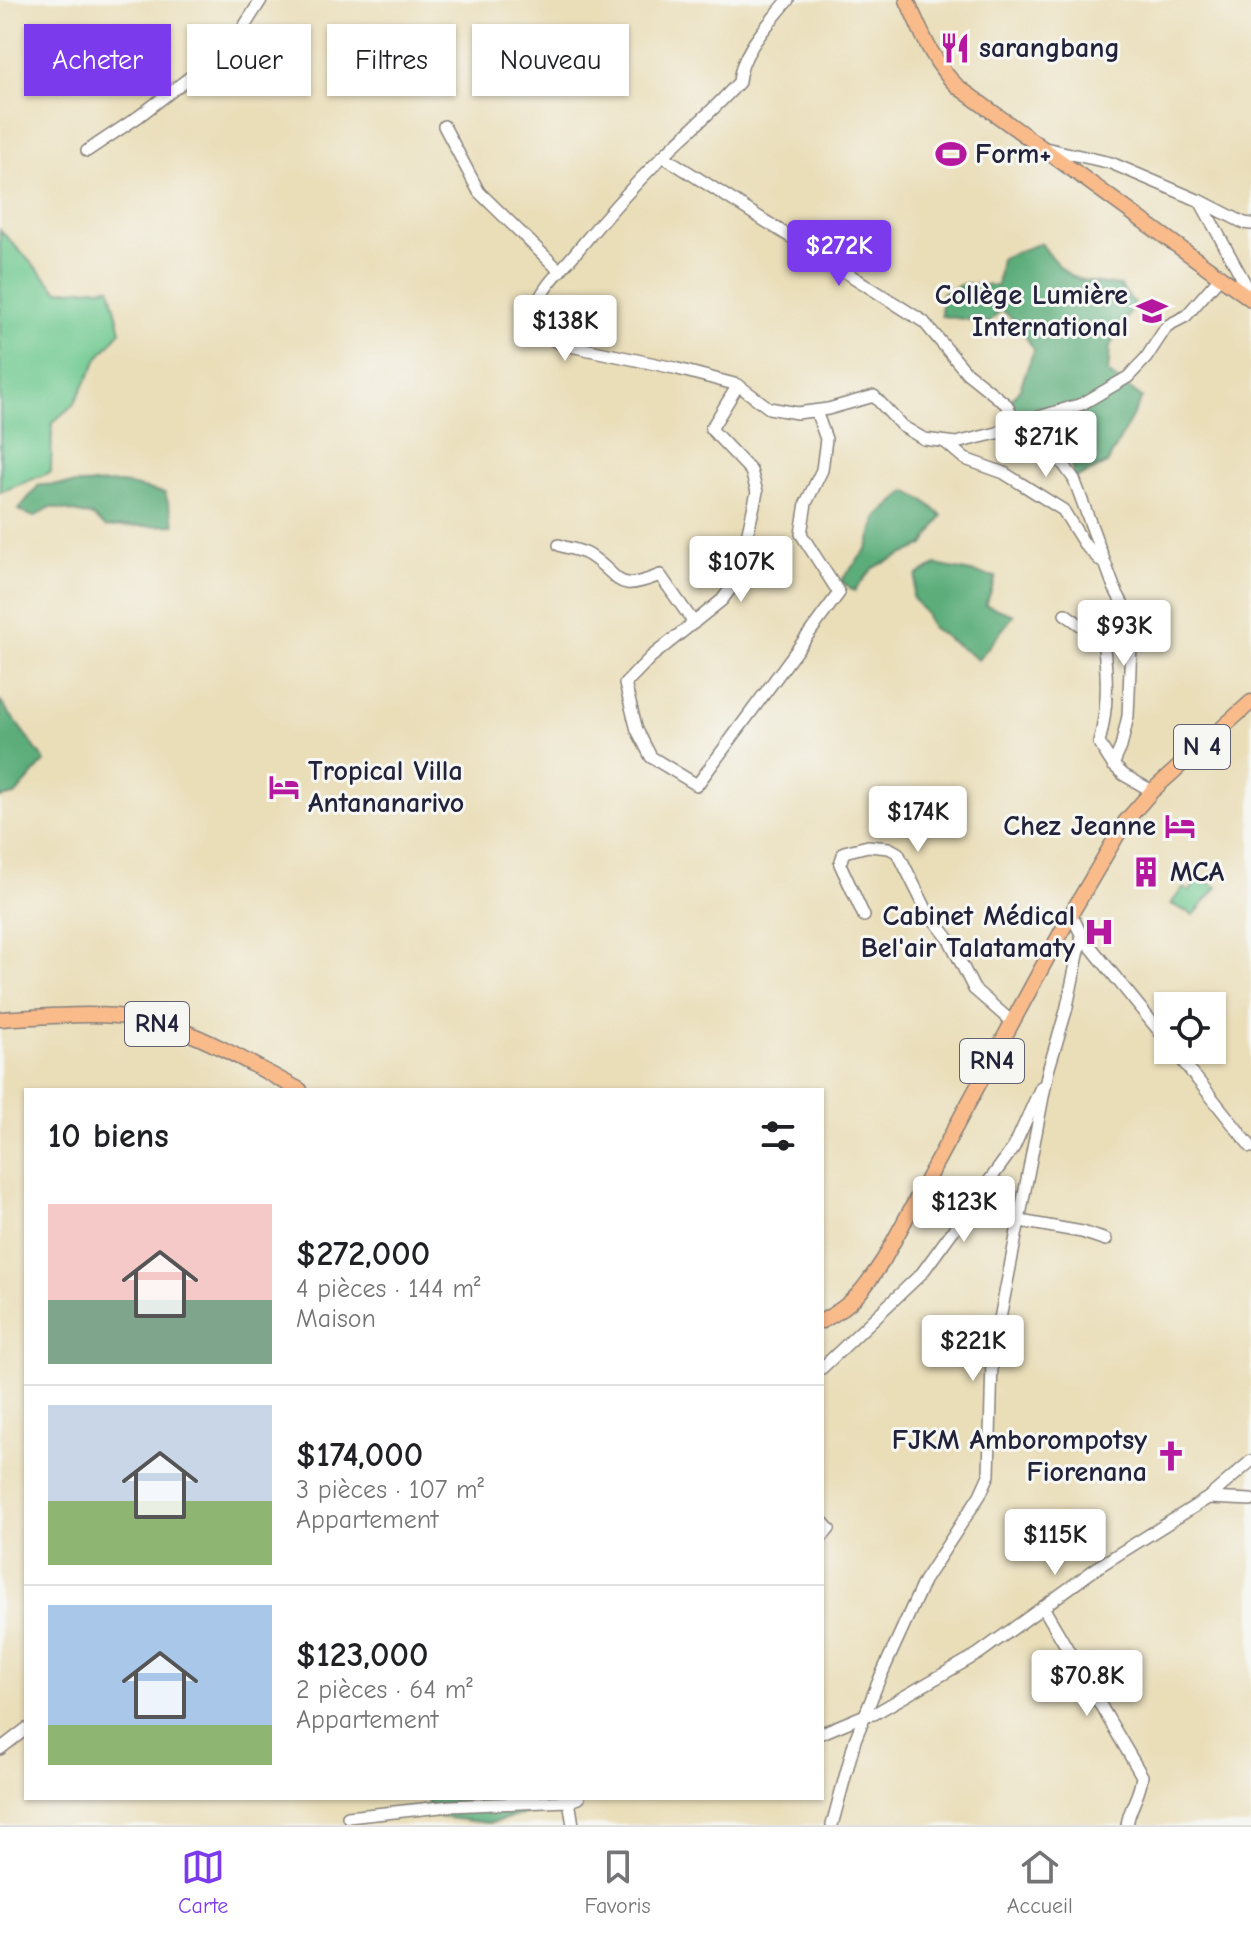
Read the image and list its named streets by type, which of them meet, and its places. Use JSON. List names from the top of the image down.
{
  "streets": {
    "main road": ["N 4", "RN4"]
  },
  "crossings": [
    ["N 4", "RN4"]
  ],
  "places": {
    "restaurant": ["sarangbang"],
    "sports": ["Form+"],
    "school or university": ["Collège Lumière International"],
    "hotel": ["Tropical Villa Antananarivo", "Chez Jeanne"],
    "building": ["MCA"],
    "hospital": ["Cabinet Médical Bel'air Talatamaty"],
    "church": ["FJKM Amborompotsy Fiorenana"]
  },
  "page": {
    "chip": [
      "Acheter",
      "Louer",
      "Filtres",
      "Nouveau"
    ],
    "price": [
      "$272K",
      "$138K",
      "$271K",
      "$107K",
      "$93K",
      "$174K",
      "$123K",
      "$221K",
      "$115K",
      "$70.8K"
    ],
    "heading": "10 biens",
    "list": [
      {
        "name": "$272,000",
        "note": "4 pièces · 144 m² · Maison"
      },
      {
        "name": "$174,000",
        "note": "3 pièces · 107 m² · Appartement"
      },
      {
        "name": "$123,000",
        "note": "2 pièces · 64 m² · Appartement"
      }
    ],
    "tabs": ["Carte", "Favoris", "Accueil"]
  }
}
